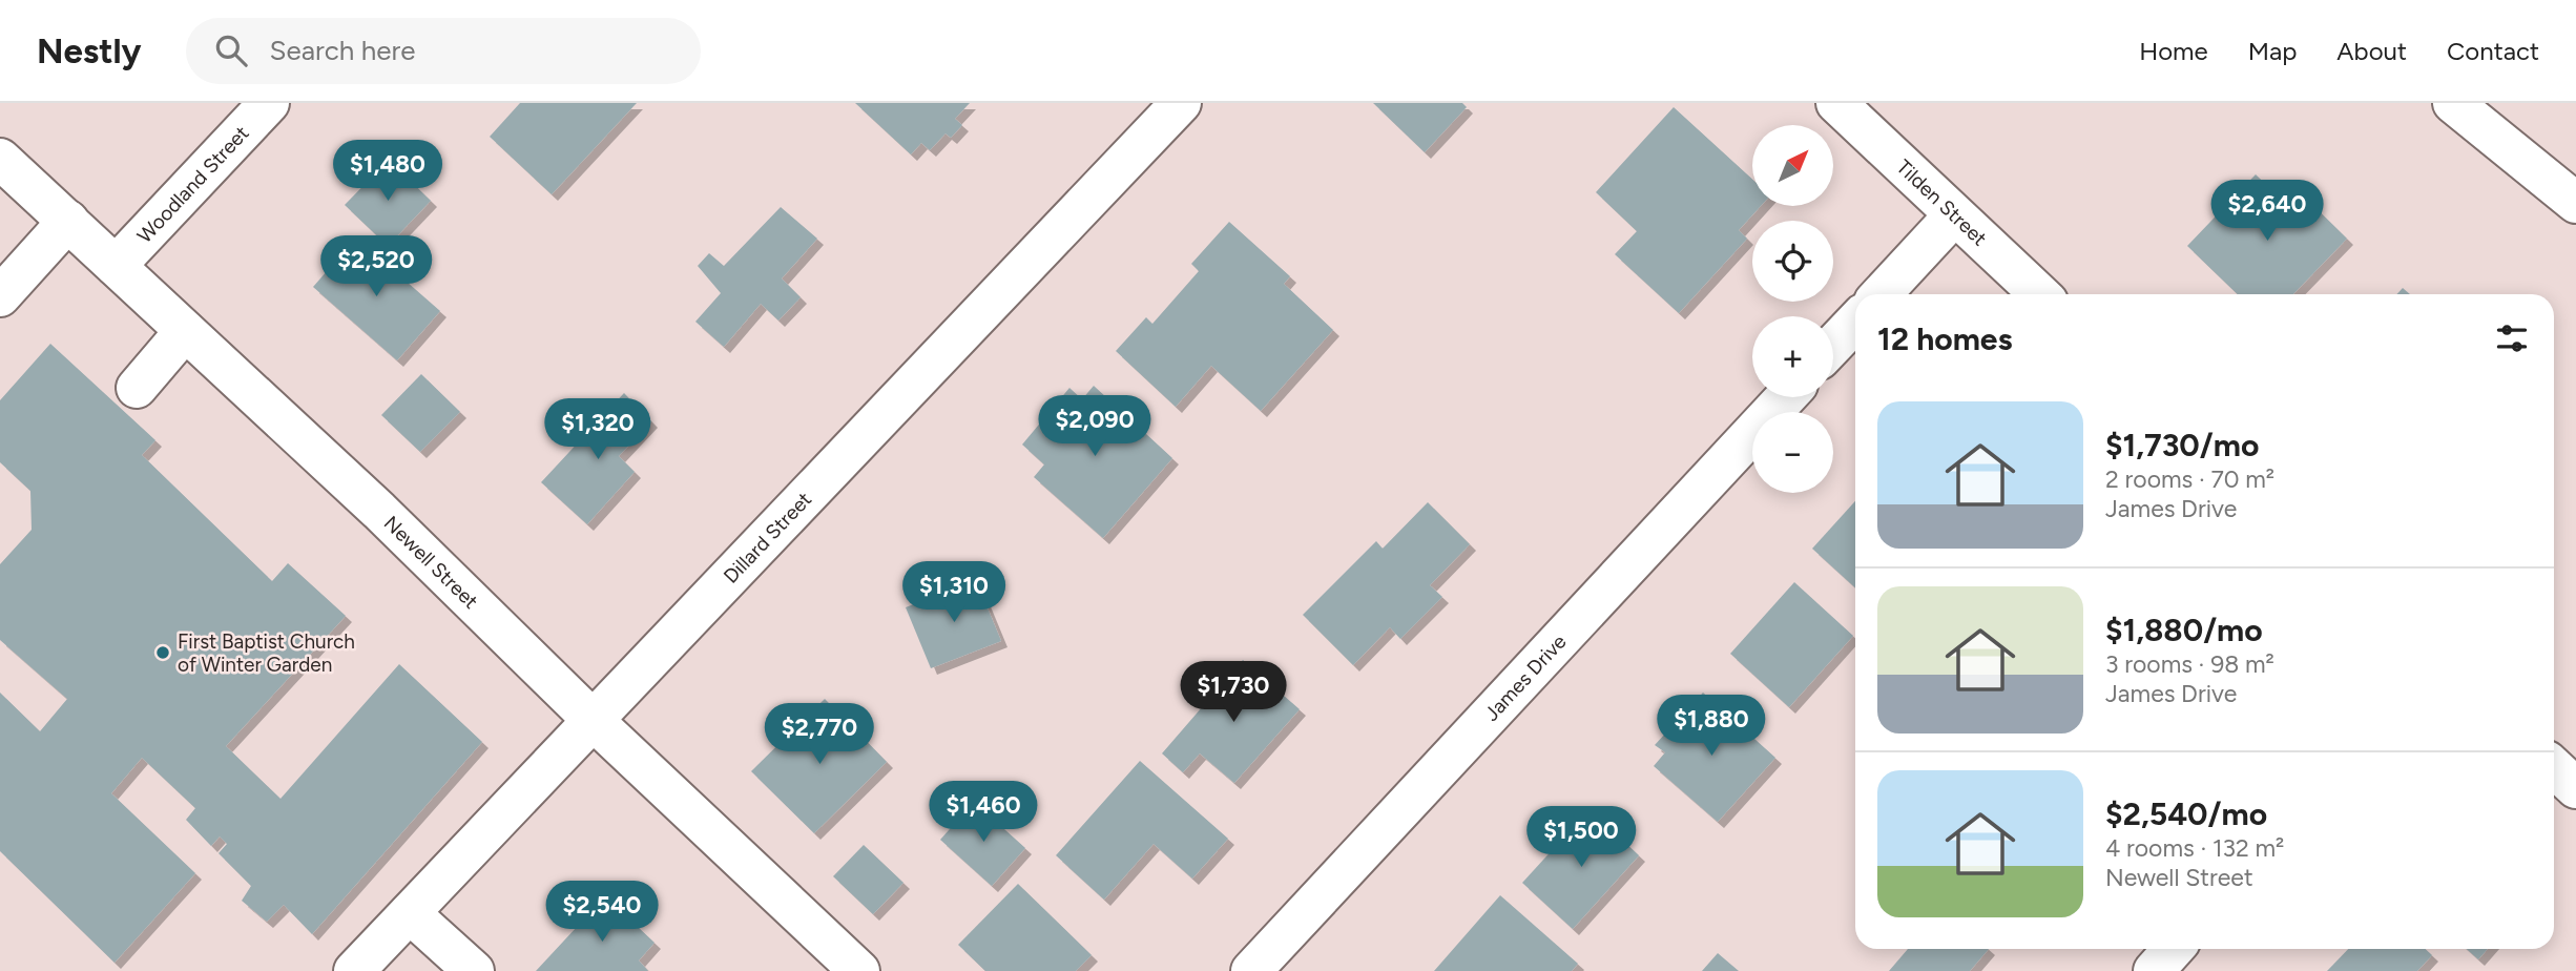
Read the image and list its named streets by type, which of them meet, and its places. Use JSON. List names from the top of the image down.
{
  "streets": {
    "street": [
      "Woodland Street",
      "Tilden Street",
      "Dillard Street",
      "Newell Street",
      "James Drive"
    ]
  },
  "crossings": [
    ["Woodland Street", "Newell Street"],
    ["Dillard Street", "Newell Street"]
  ],
  "places": ["First Baptist Church of Winter Garden"],
  "north": "top right",
  "page": {
    "header": "Nestly",
    "search": "Search here",
    "nav": [
      "Home",
      "Map",
      "About",
      "Contact"
    ],
    "map_buttons": ["+", "−"],
    "price": [
      "$1,480",
      "$2,640",
      "$2,520",
      "$2,090",
      "$1,320",
      "$1,310",
      "$1,730",
      "$1,880",
      "$2,770",
      "$1,460",
      "$1,500",
      "$2,540"
    ],
    "heading": "12 homes",
    "list": [
      {
        "name": "$1,730/mo",
        "note": "2 rooms · 70 m² · James Drive"
      },
      {
        "name": "$1,880/mo",
        "note": "3 rooms · 98 m² · James Drive"
      },
      {
        "name": "$2,540/mo",
        "note": "4 rooms · 132 m² · Newell Street"
      }
    ]
  }
}
